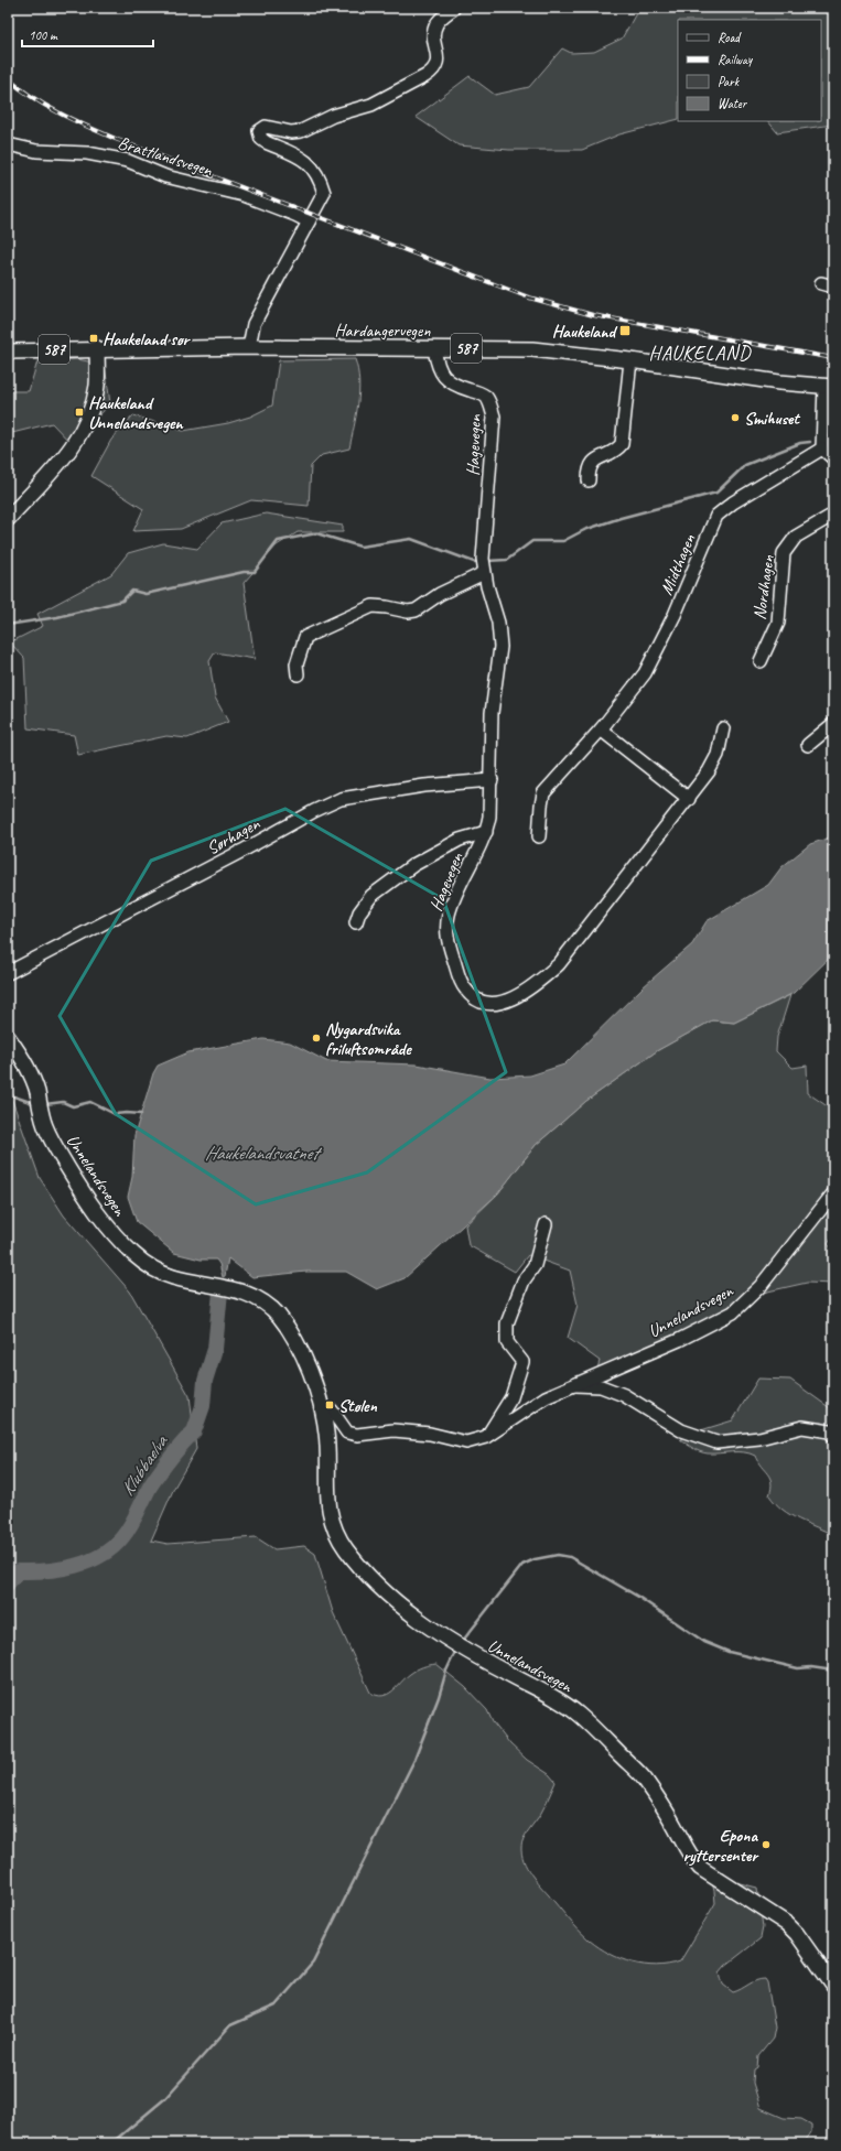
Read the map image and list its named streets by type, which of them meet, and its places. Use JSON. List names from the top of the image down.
{
  "streets": {
    "main road": ["Hardangervegen", "587", "Unnelandsvegen"],
    "street": [
      "Brattlandsvegen",
      "Hagevegen",
      "Midthagen",
      "Nordhagen",
      "Sørhagen"
    ]
  },
  "crossings": [
    ["Hardangervegen", "Hagevegen"],
    ["Hagevegen", "Sørhagen"]
  ],
  "districts": ["HAUKELAND"],
  "water": ["Haukelandsvatnet", "Klubbaelva"],
  "places": {
    "transit": [
      "Haukeland",
      "Haukeland sør",
      "Haukeland Unnelandsvegen",
      "Stølen"
    ],
    "other": ["Smihuset", "Nygardsvika friluftsområde", "Epona ryttersenter"]
  },
  "legend": [
    "Road",
    "Railway",
    "Park",
    "Water"
  ],
  "scale_bar": "100 m"
}
